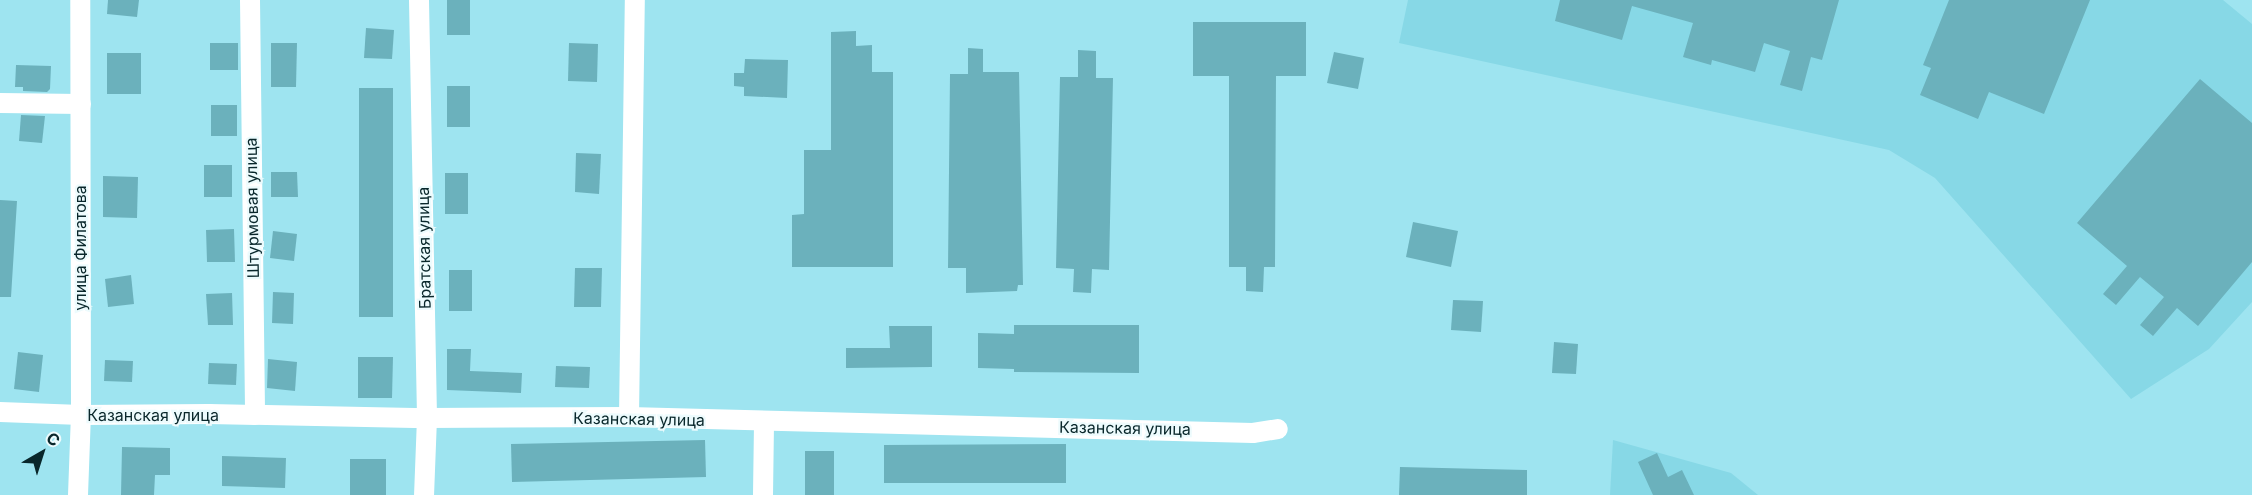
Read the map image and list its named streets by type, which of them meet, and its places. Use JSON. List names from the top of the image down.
{
  "streets": {
    "street": [
      "Штурмовая улица",
      "улица Филатова",
      "Братская улица",
      "Казанская улица"
    ]
  },
  "crossings": [
    ["Штурмовая улица", "Казанская улица"],
    ["улица Филатова", "Казанская улица"],
    ["Братская улица", "Казанская улица"]
  ],
  "north": "top right"
}
